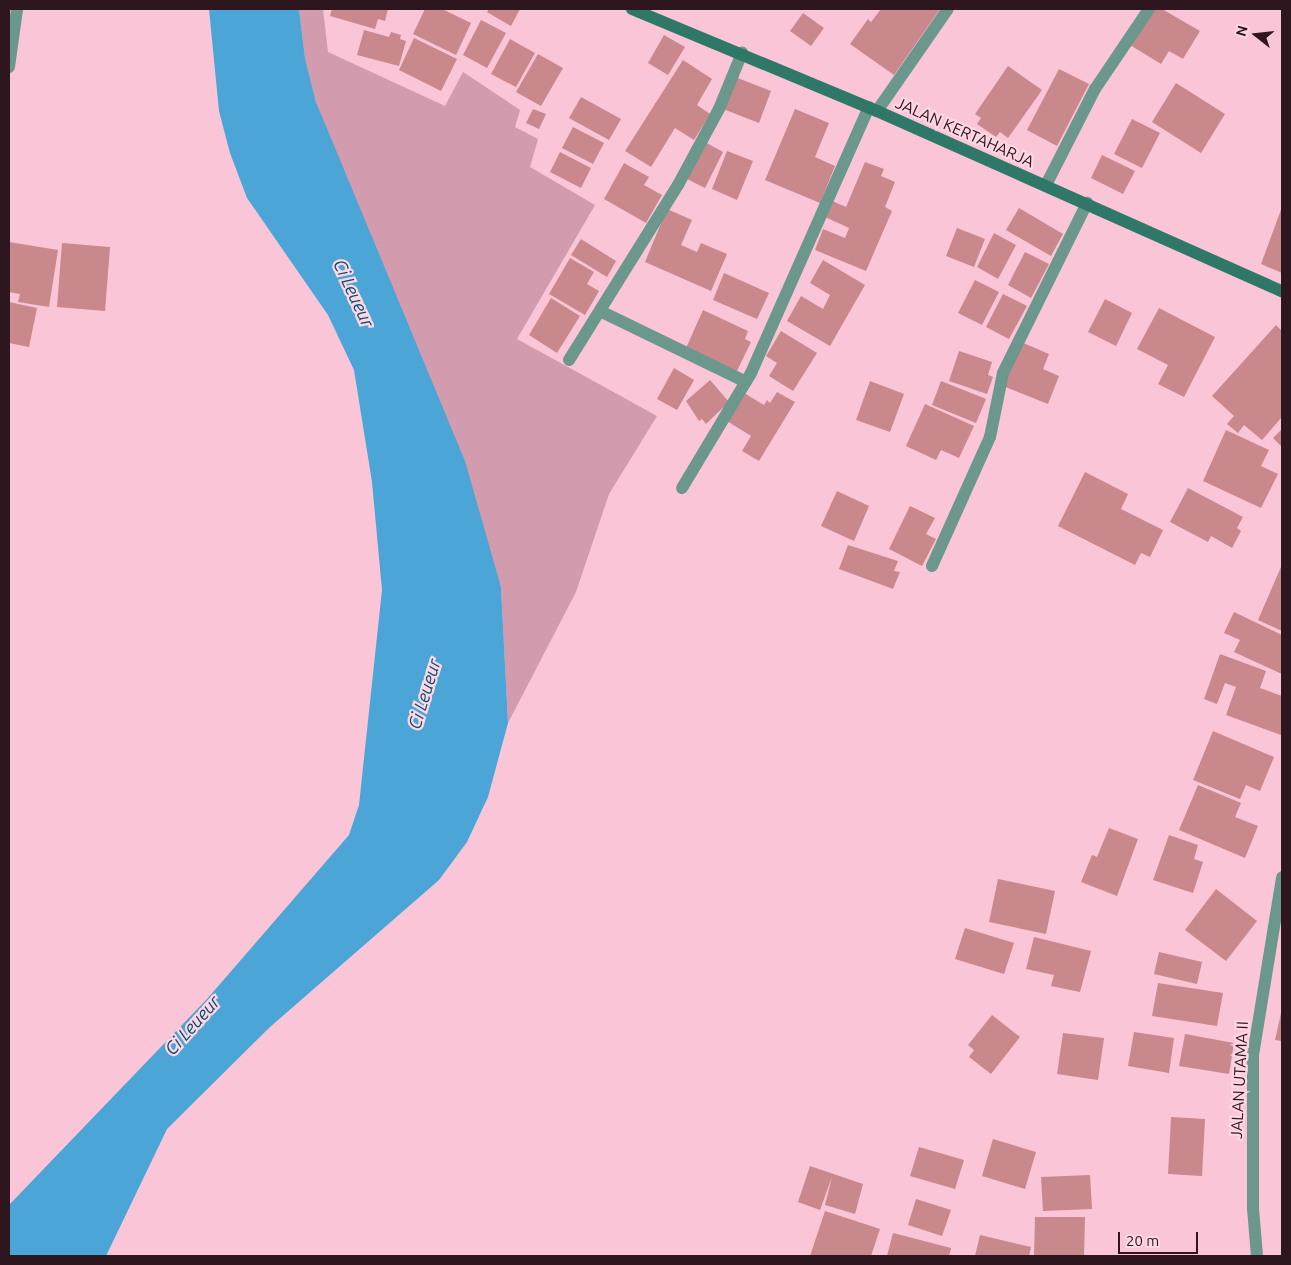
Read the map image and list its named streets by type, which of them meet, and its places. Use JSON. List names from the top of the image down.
{
  "streets": {
    "street": ["JALAN KERTAHARJA", "JALAN UTAMA II"]
  },
  "water": ["Ci Leueur"],
  "scale_bar": "20 m",
  "north": "left"
}
